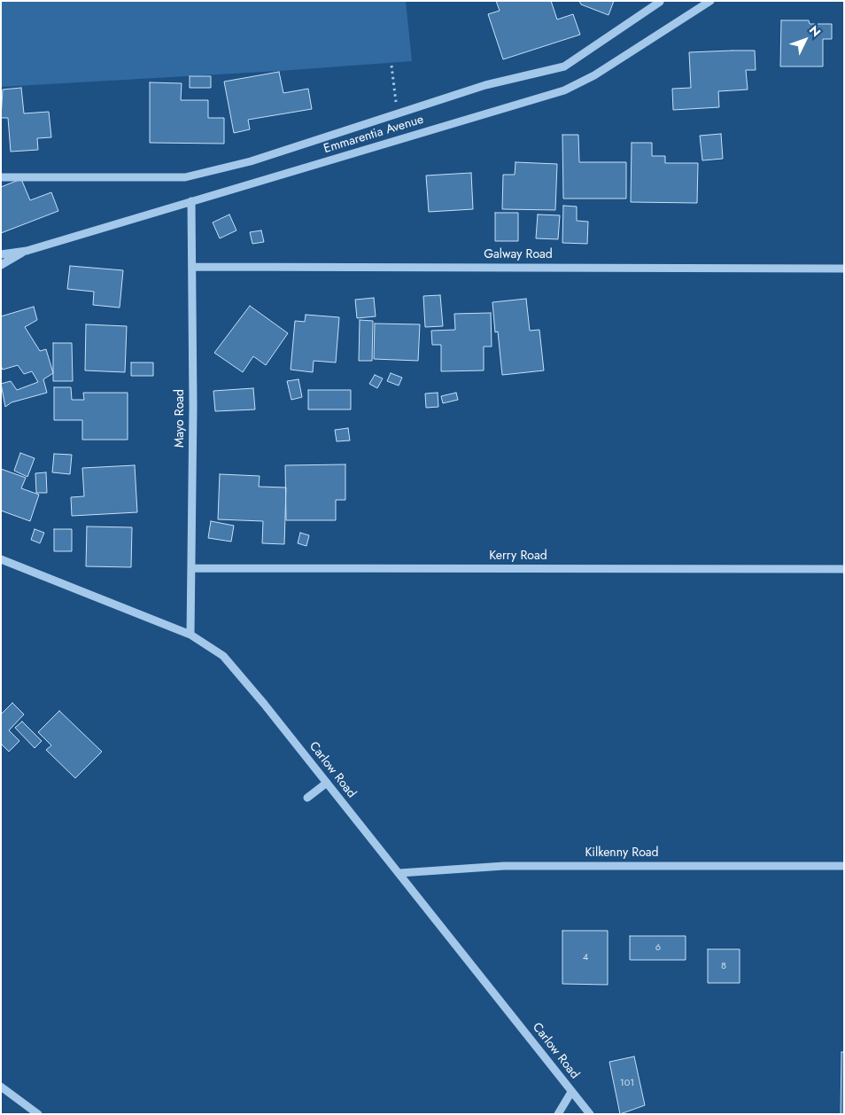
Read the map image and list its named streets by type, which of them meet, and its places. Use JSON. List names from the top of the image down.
{
  "streets": {
    "street": [
      "Emmarentia Avenue",
      "Galway Road",
      "Mayo Road",
      "Kerry Road",
      "Carlow Road",
      "Kilkenny Road"
    ]
  },
  "crossings": [
    ["Emmarentia Avenue", "Mayo Road"],
    ["Galway Road", "Mayo Road"],
    ["Mayo Road", "Kerry Road"],
    ["Mayo Road", "Carlow Road"],
    ["Carlow Road", "Kilkenny Road"]
  ],
  "house_numbers": [
    "6",
    "4",
    "8",
    "101"
  ],
  "north": "top right"
}
